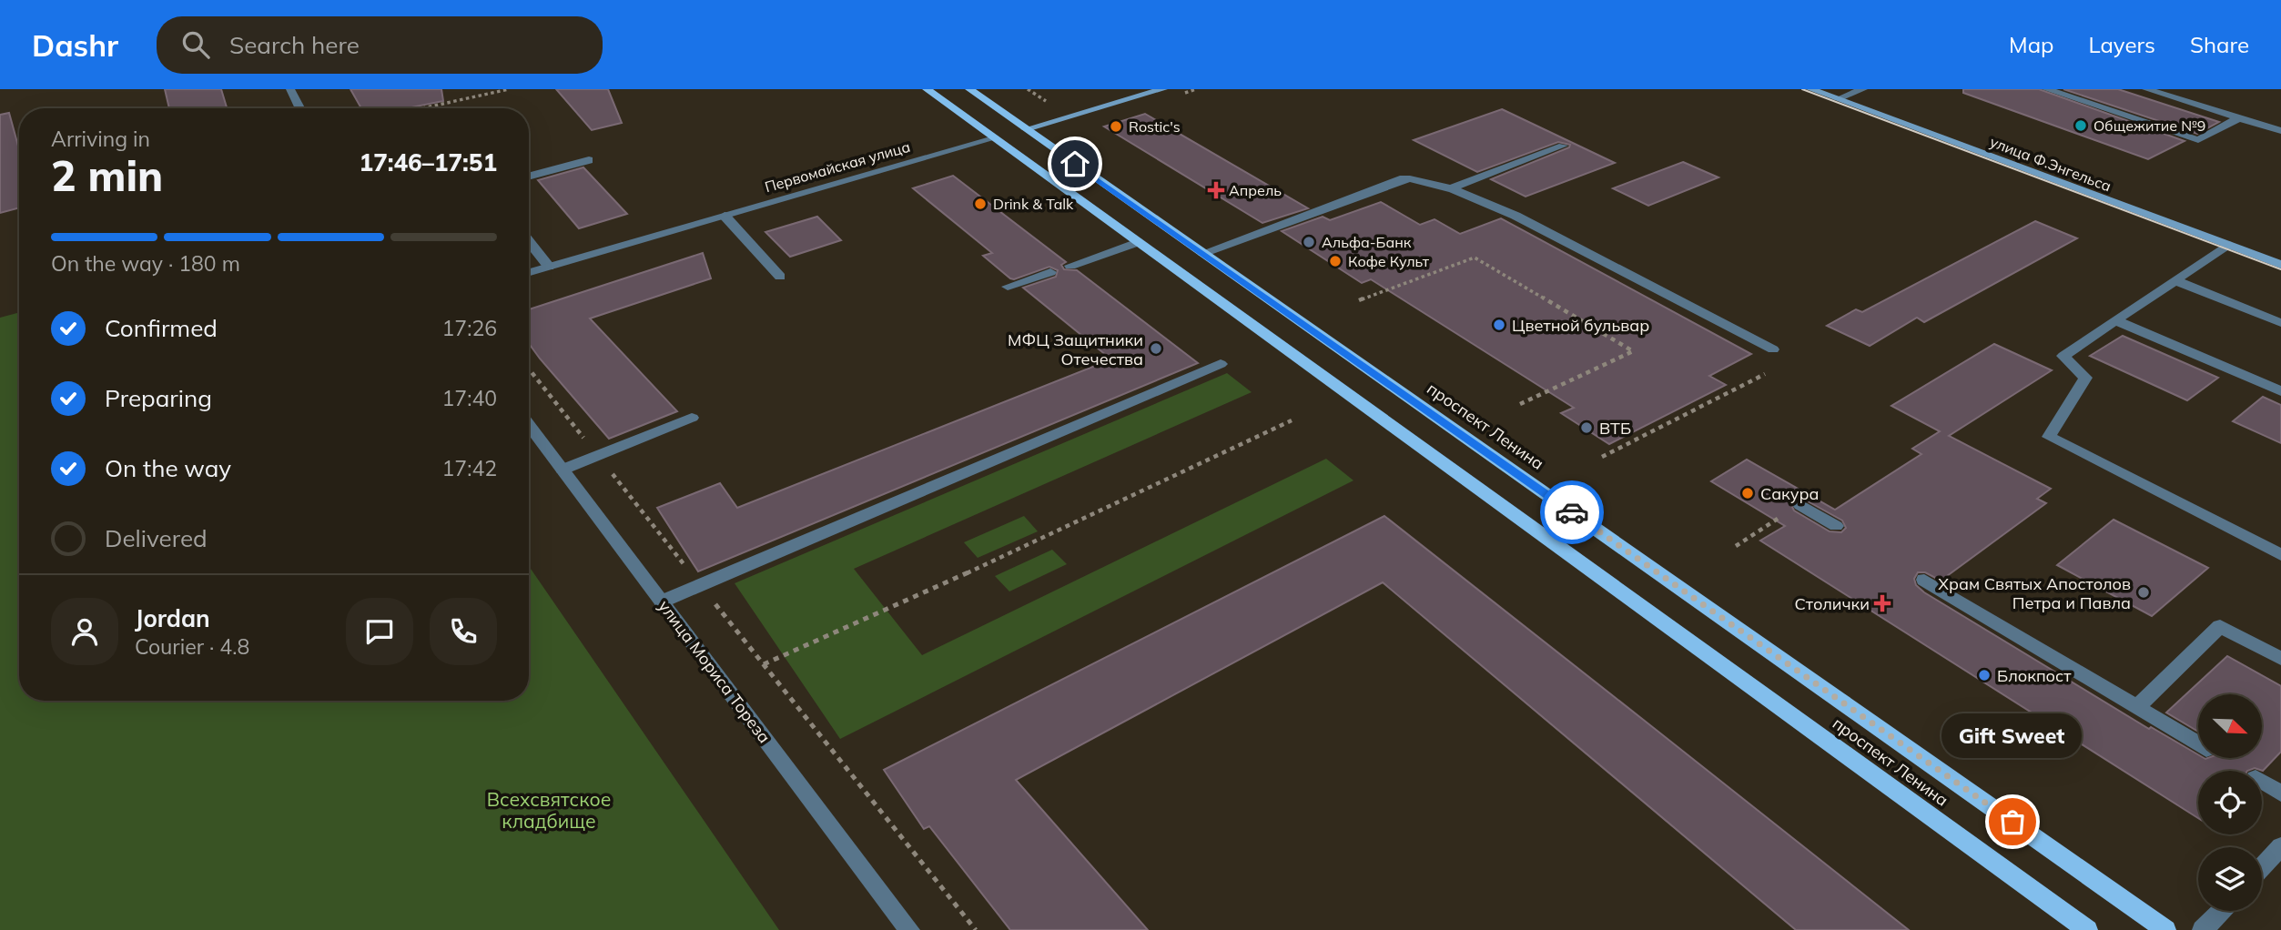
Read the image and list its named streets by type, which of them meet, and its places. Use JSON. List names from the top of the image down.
{
  "streets": {
    "main road": ["проспект Ленина"],
    "street": ["улица Ф.Энгельса", "Первомайская улица", "улица Мориса Тореза"]
  },
  "crossings": [
    ["Первомайская улица", "проспект Ленина"]
  ],
  "parks": ["Всехсвятское кладбище"],
  "places": {
    "other": [
      "Общежитие №9",
      "Rostic's",
      "Drink & Talk",
      "Альфа-Банк",
      "Кофе Культ",
      "Цветной бульвар",
      "МФЦ Защитники Отечества",
      "ВТБ",
      "Сакура",
      "Храм Святых Апостолов Петра и Павла",
      "Блокпост",
      "Gift Sweet"
    ],
    "health": ["Апрель", "Столички"]
  },
  "north": "bottom right",
  "page": {
    "header": "Dashr",
    "search": "Search here",
    "nav": ["Map", "Layers", "Share"],
    "heading": ["2 min", "Arriving in", "17:46–17:51"],
    "panel": ["Jordan", "Courier · 4.8"],
    "bar": "On the way · 180 m",
    "list": [
      ["Confirmed", "17:26"],
      ["Preparing", "17:40"],
      ["On the way", "17:42"],
      "Delivered"
    ],
    "bubble": "Gift Sweet"
  }
}
